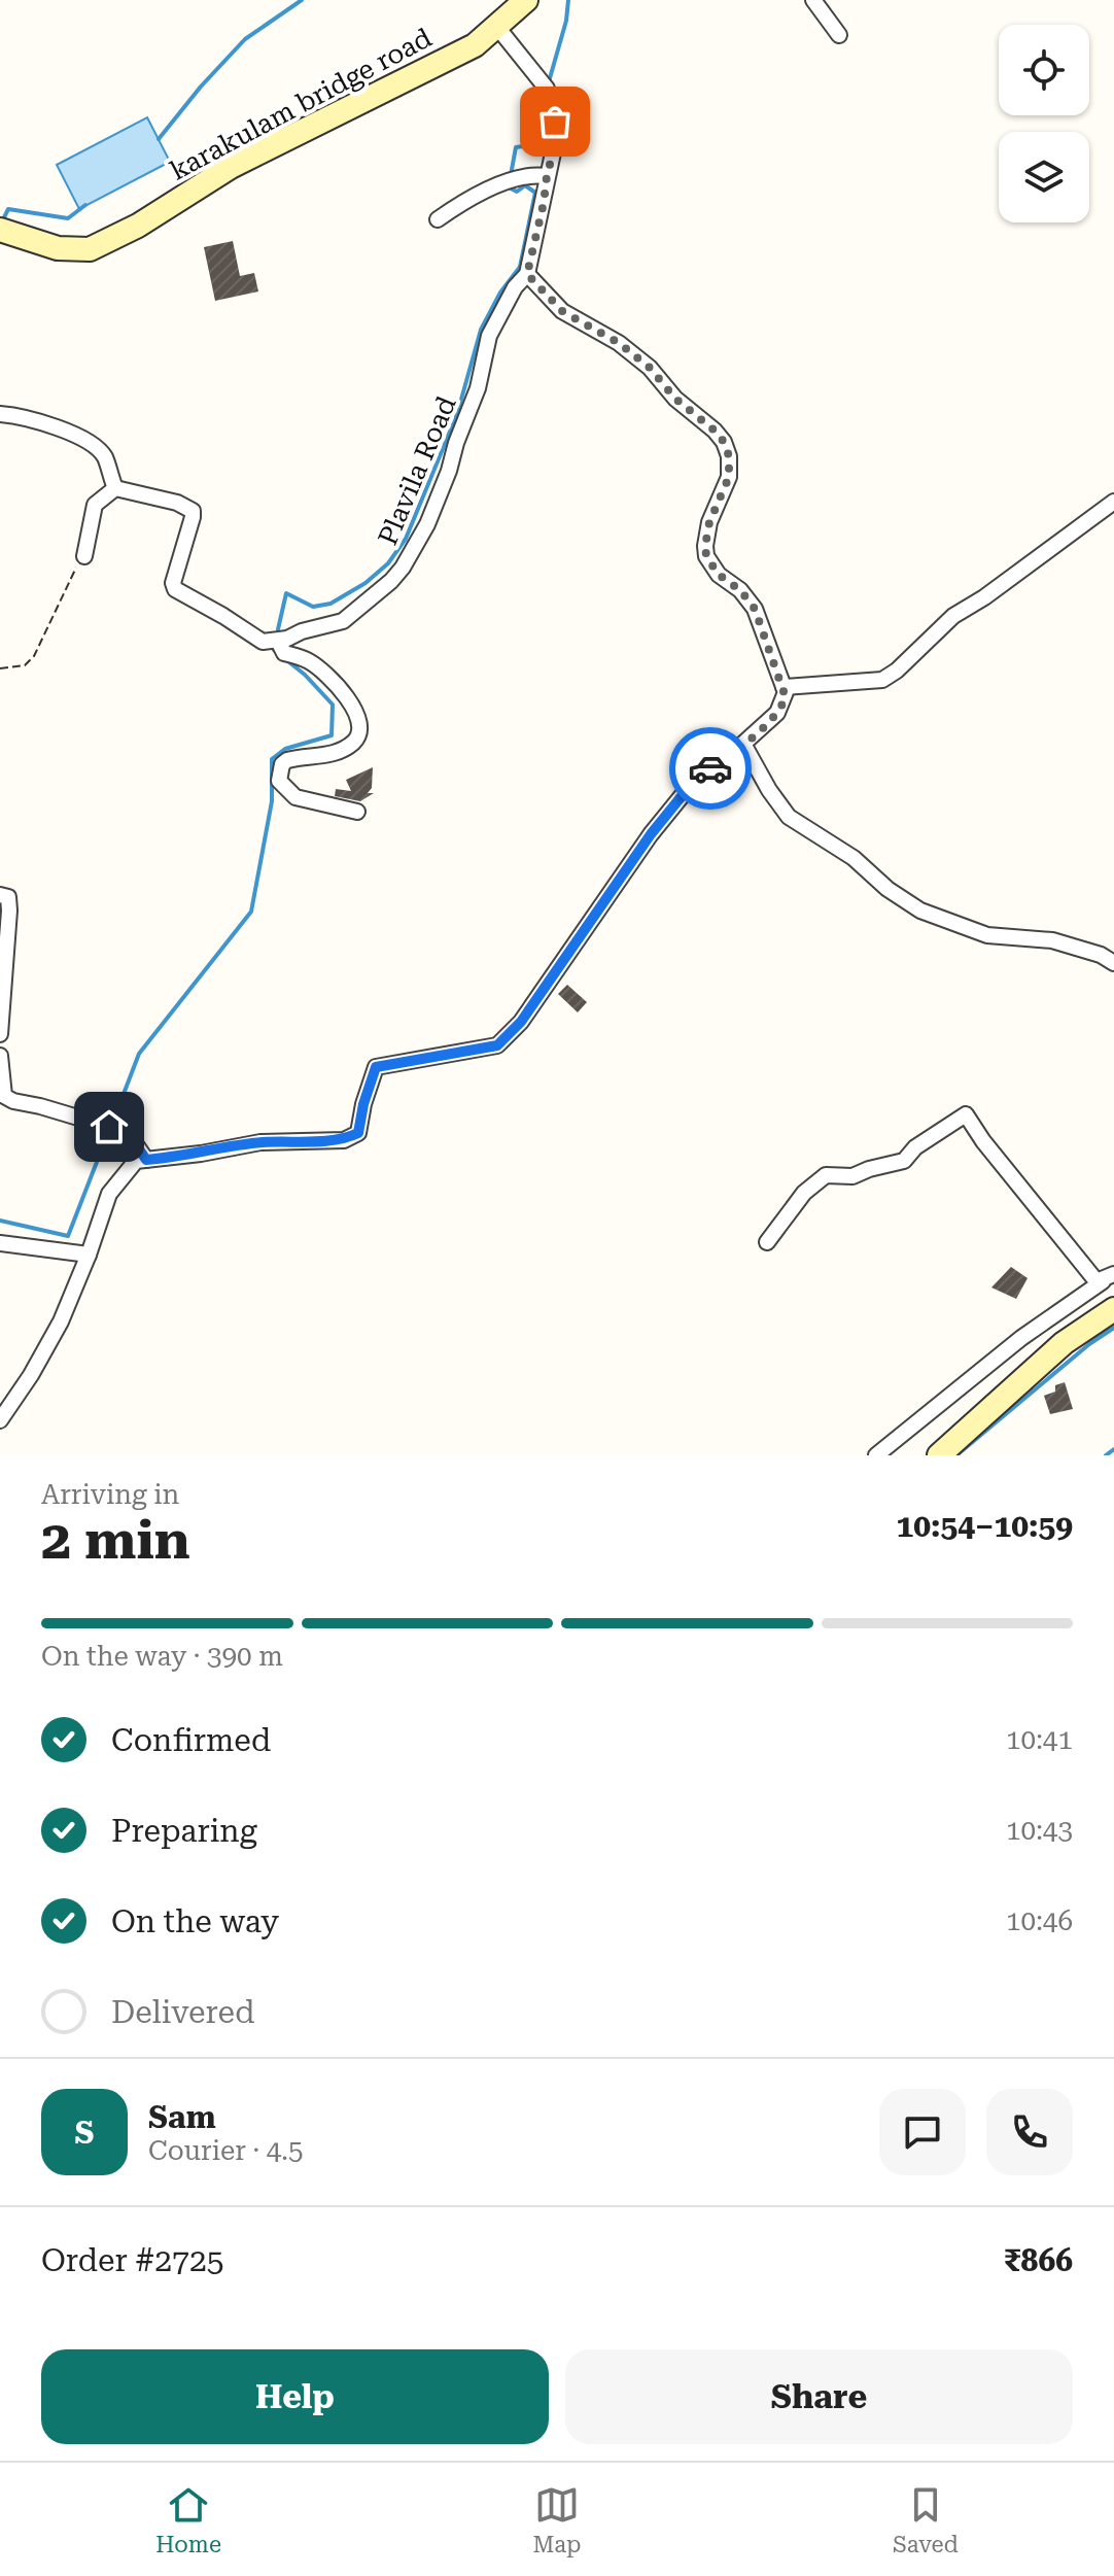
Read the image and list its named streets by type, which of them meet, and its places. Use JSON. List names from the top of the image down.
{
  "streets": {
    "main road": ["karakulam bridge road"],
    "street": ["Plavila Road"]
  },
  "page": {
    "heading": ["2 min", "Arriving in", "10:54–10:59"],
    "panel": [
      "Sam",
      "Courier · 4.5",
      "Order #2725",
      "₹866"
    ],
    "bar": "On the way · 390 m",
    "list": [
      ["Confirmed", "10:41"],
      ["Preparing", "10:43"],
      ["On the way", "10:46"],
      "Delivered"
    ],
    "round": "S",
    "buttons": ["Help", "Share"],
    "tabs": ["Home", "Map", "Saved"]
  }
}
